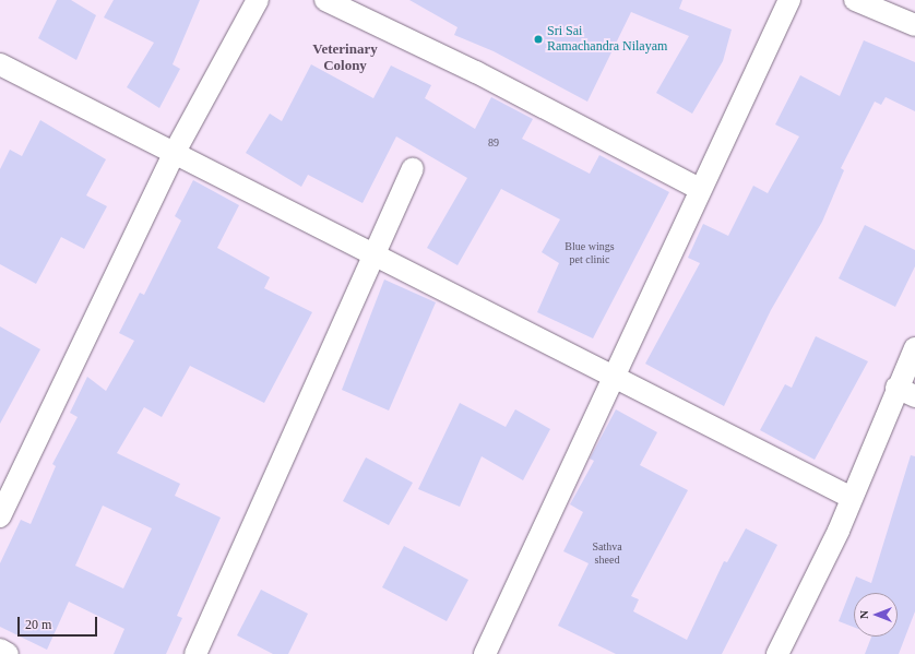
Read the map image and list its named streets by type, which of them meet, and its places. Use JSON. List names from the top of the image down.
{
  "districts": ["Veterinary Colony"],
  "places": ["Sri Sai Ramachandra Nilayam"],
  "house_numbers": ["89", "Blue wings pet clinic", "Sathva sheed"],
  "scale_bar": "20 m",
  "north": "left"
}
